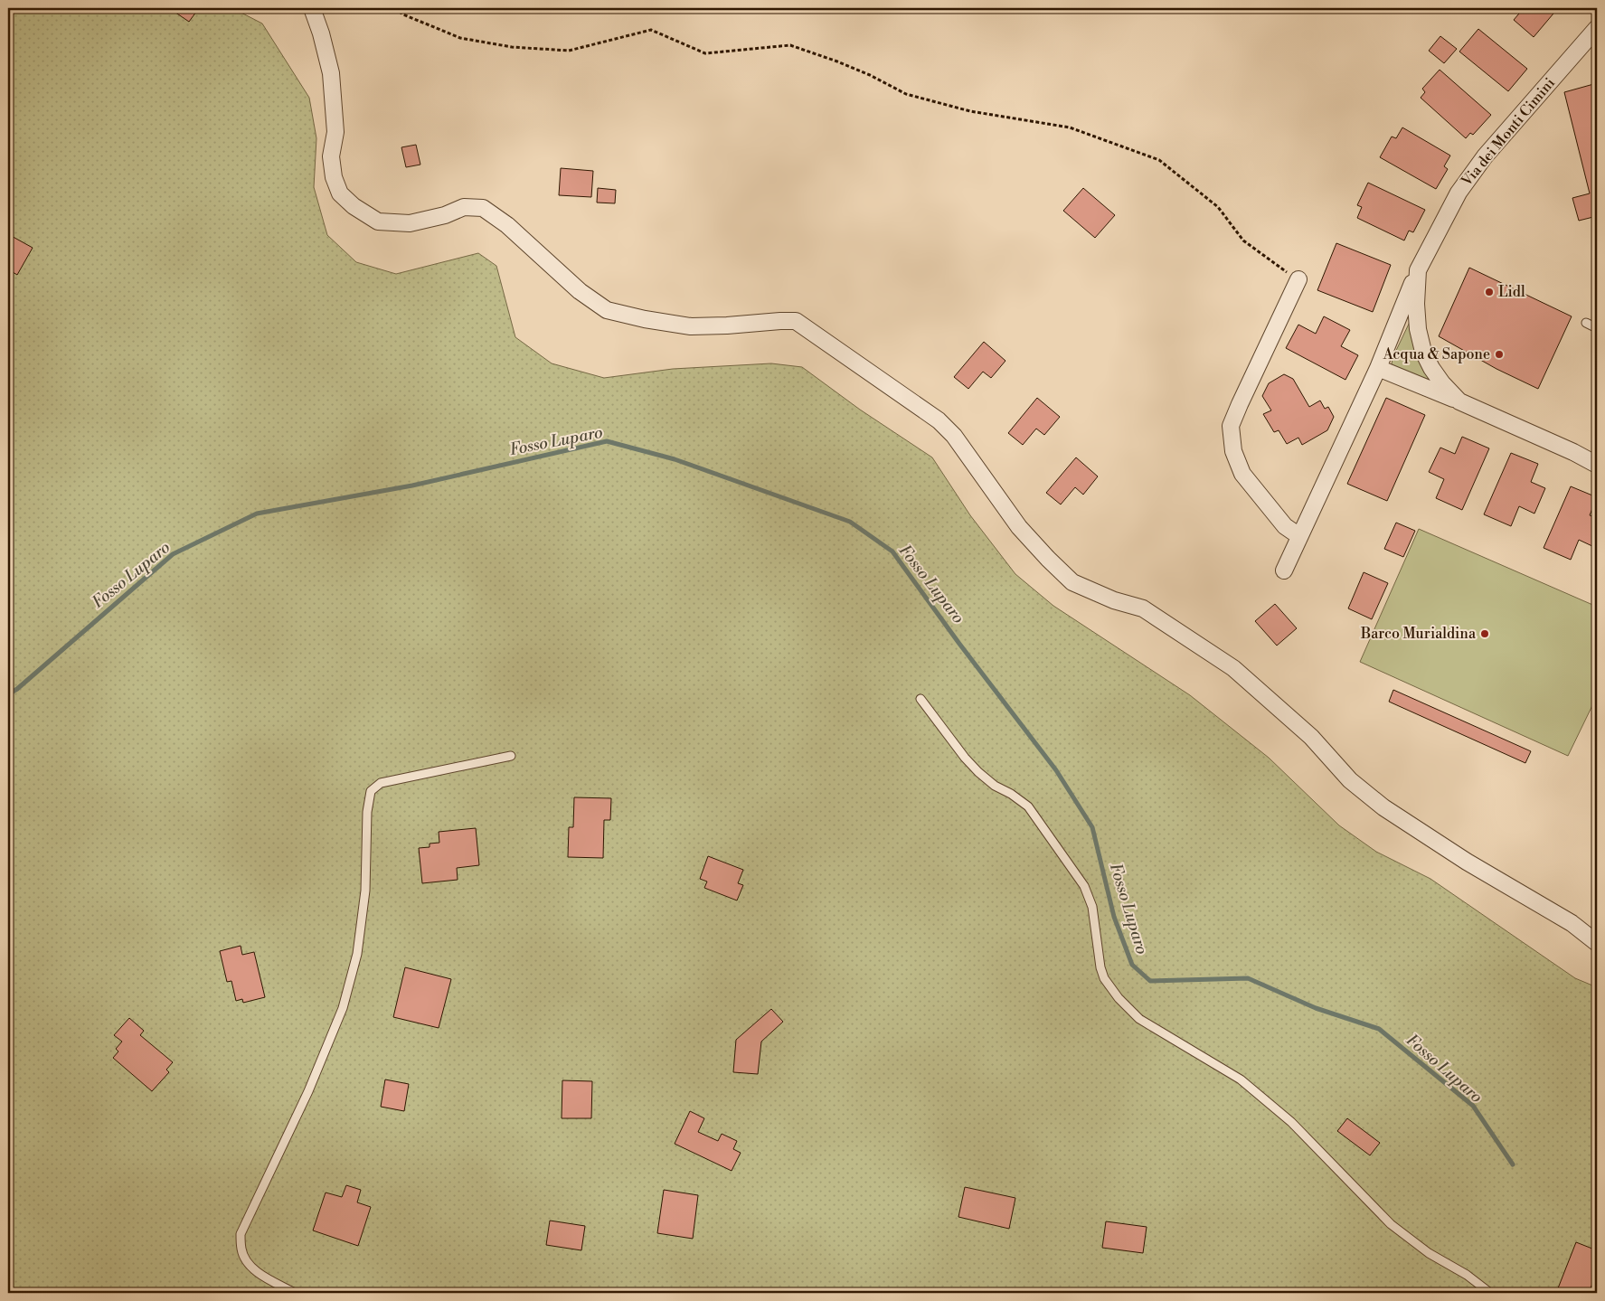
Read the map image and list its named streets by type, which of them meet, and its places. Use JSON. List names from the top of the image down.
{
  "streets": {
    "street": ["Via dei Monti Cimini"]
  },
  "water": ["Fosso Luparo"],
  "places": ["Lidl", "Acqua & Sapone", "Barco Murialdina"]
}
